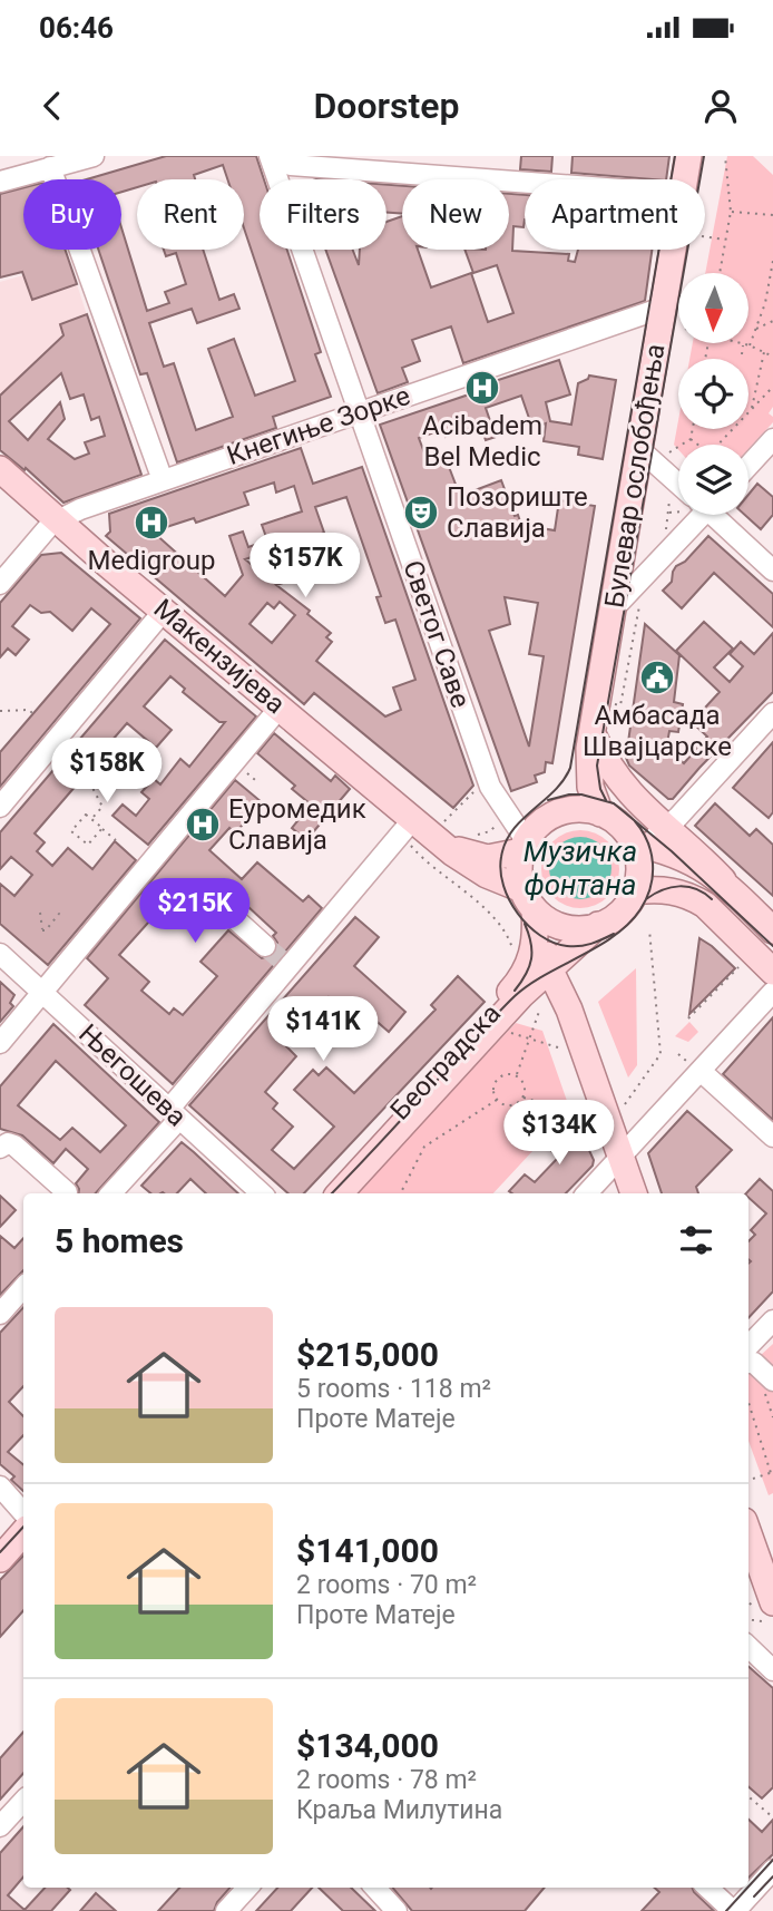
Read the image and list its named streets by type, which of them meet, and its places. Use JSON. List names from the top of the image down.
{
  "streets": {
    "main road": ["Булевар ослобођења", "Макензијева", "Београдска"],
    "street": ["Кнегиње Зорке", "Светог Саве", "Његошева"]
  },
  "crossings": [
    ["Кнегиње Зорке", "Булевар ослобођења"],
    ["Кнегиње Зорке", "Светог Саве"],
    ["Кнегиње Зорке", "Макензијева"],
    ["Булевар ослобођења", "Светог Саве"],
    ["Булевар ослобођења", "Макензијева"],
    ["Булевар ослобођења", "Београдска"],
    ["Светог Саве", "Макензијева"],
    ["Светог Саве", "Београдска"],
    ["Макензијева", "Београдска"]
  ],
  "water": ["Музичка фонтана"],
  "places": {
    "hospital": ["Acibadem Bel Medic", "Medigroup", "Еуромедик Славија"],
    "theatre": ["Позориште Славија"],
    "public building": ["Амбасада Швајцарске"]
  },
  "north": "bottom",
  "page": {
    "status": "06:46",
    "header": "Doorstep",
    "chip": [
      "Buy",
      "Rent",
      "Filters",
      "New",
      "Apartment"
    ],
    "price": [
      "$157K",
      "$158K",
      "$215K",
      "$141K",
      "$134K"
    ],
    "heading": "5 homes",
    "list": [
      {
        "name": "$215,000",
        "note": "5 rooms · 118 m² · Проте Матеје"
      },
      {
        "name": "$141,000",
        "note": "2 rooms · 70 m² · Проте Матеје"
      },
      {
        "name": "$134,000",
        "note": "2 rooms · 78 m² · Краља Милутина"
      }
    ]
  }
}
